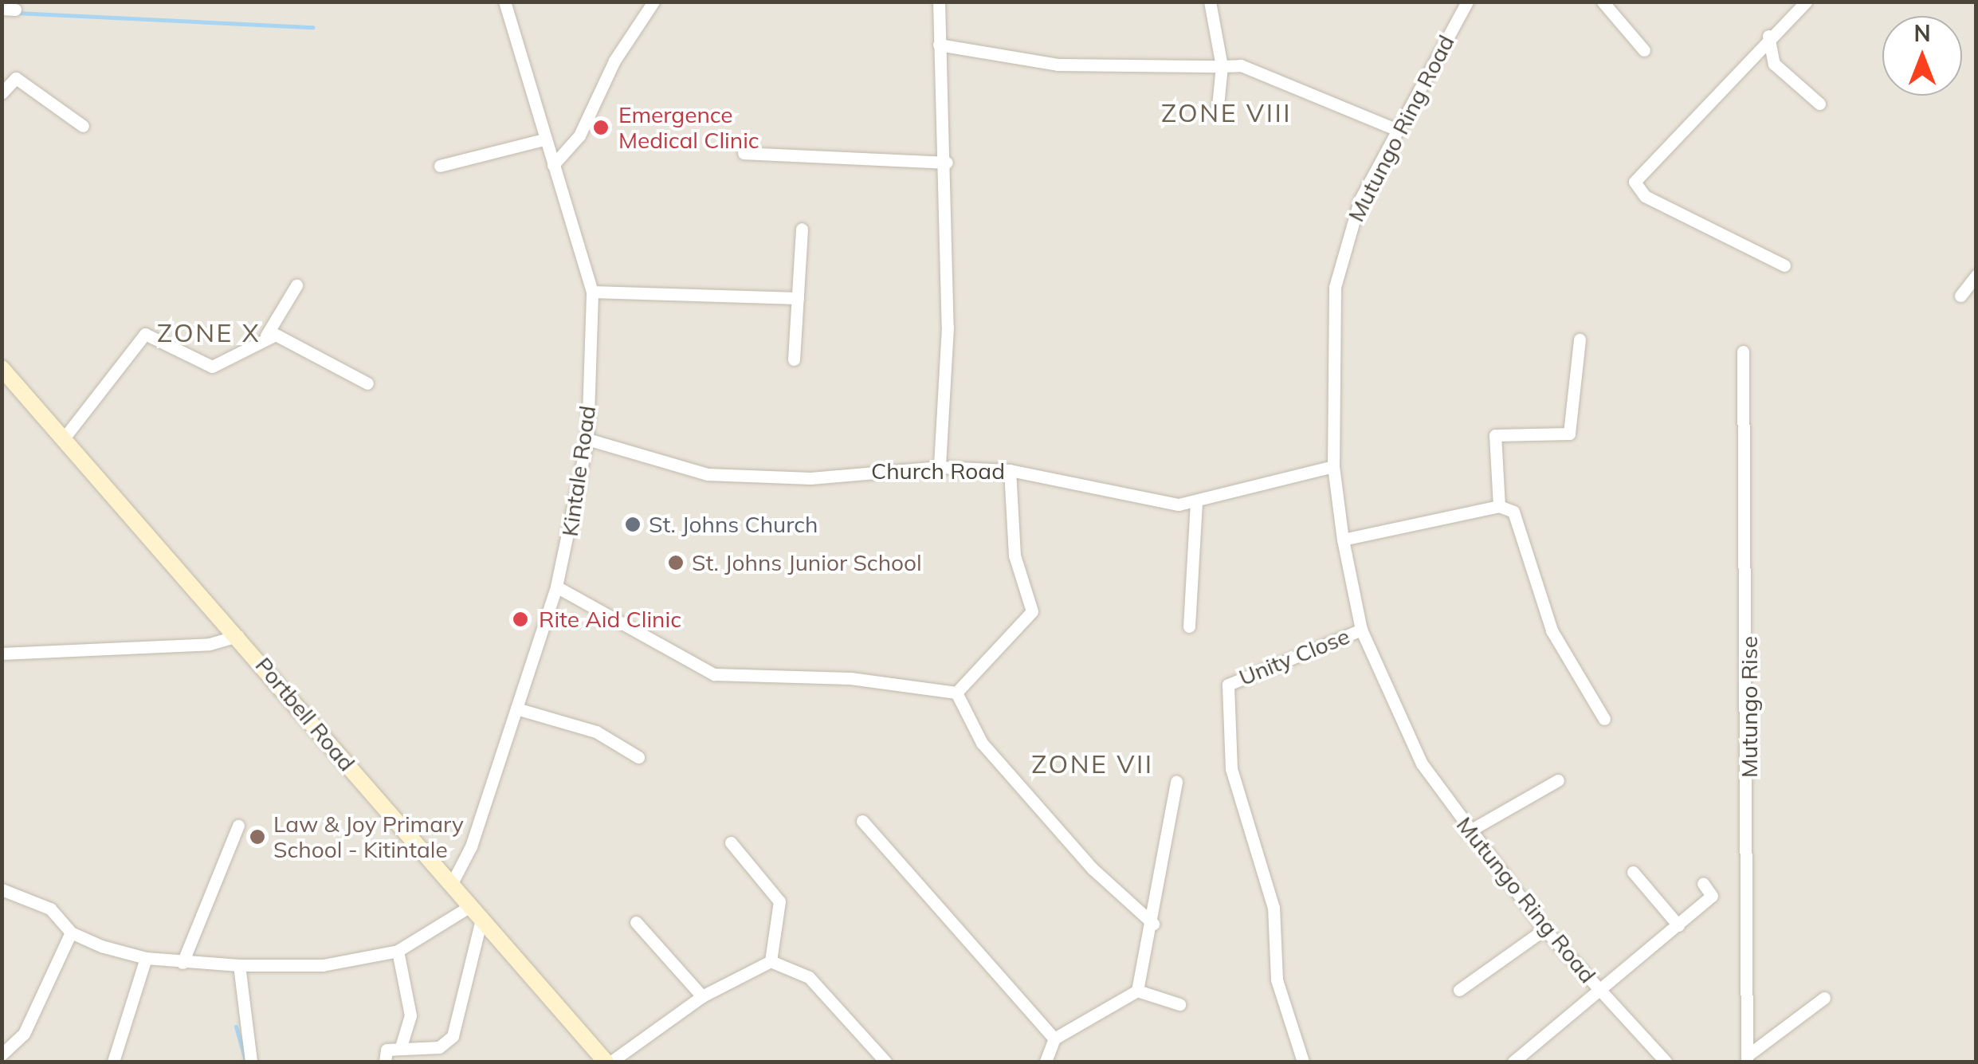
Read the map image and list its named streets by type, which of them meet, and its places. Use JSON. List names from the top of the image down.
{
  "streets": {
    "main road": ["Portbell Road"],
    "street": [
      "Mutungo Ring Road",
      "Kintale Road",
      "Church Road",
      "Unity Close",
      "Mutungo Rise"
    ]
  },
  "crossings": [
    ["Mutungo Ring Road", "Unity Close"],
    ["Kintale Road", "Church Road"],
    ["Kintale Road", "Portbell Road"]
  ],
  "districts": ["ZONE VIII", "ZONE X", "ZONE VII"],
  "places": [
    "Emergence Medical Clinic",
    "St. Johns Church",
    "St. Johns Junior School",
    "Rite Aid Clinic",
    "Law & Joy Primary School - Kitintale"
  ],
  "north": "top"
}
